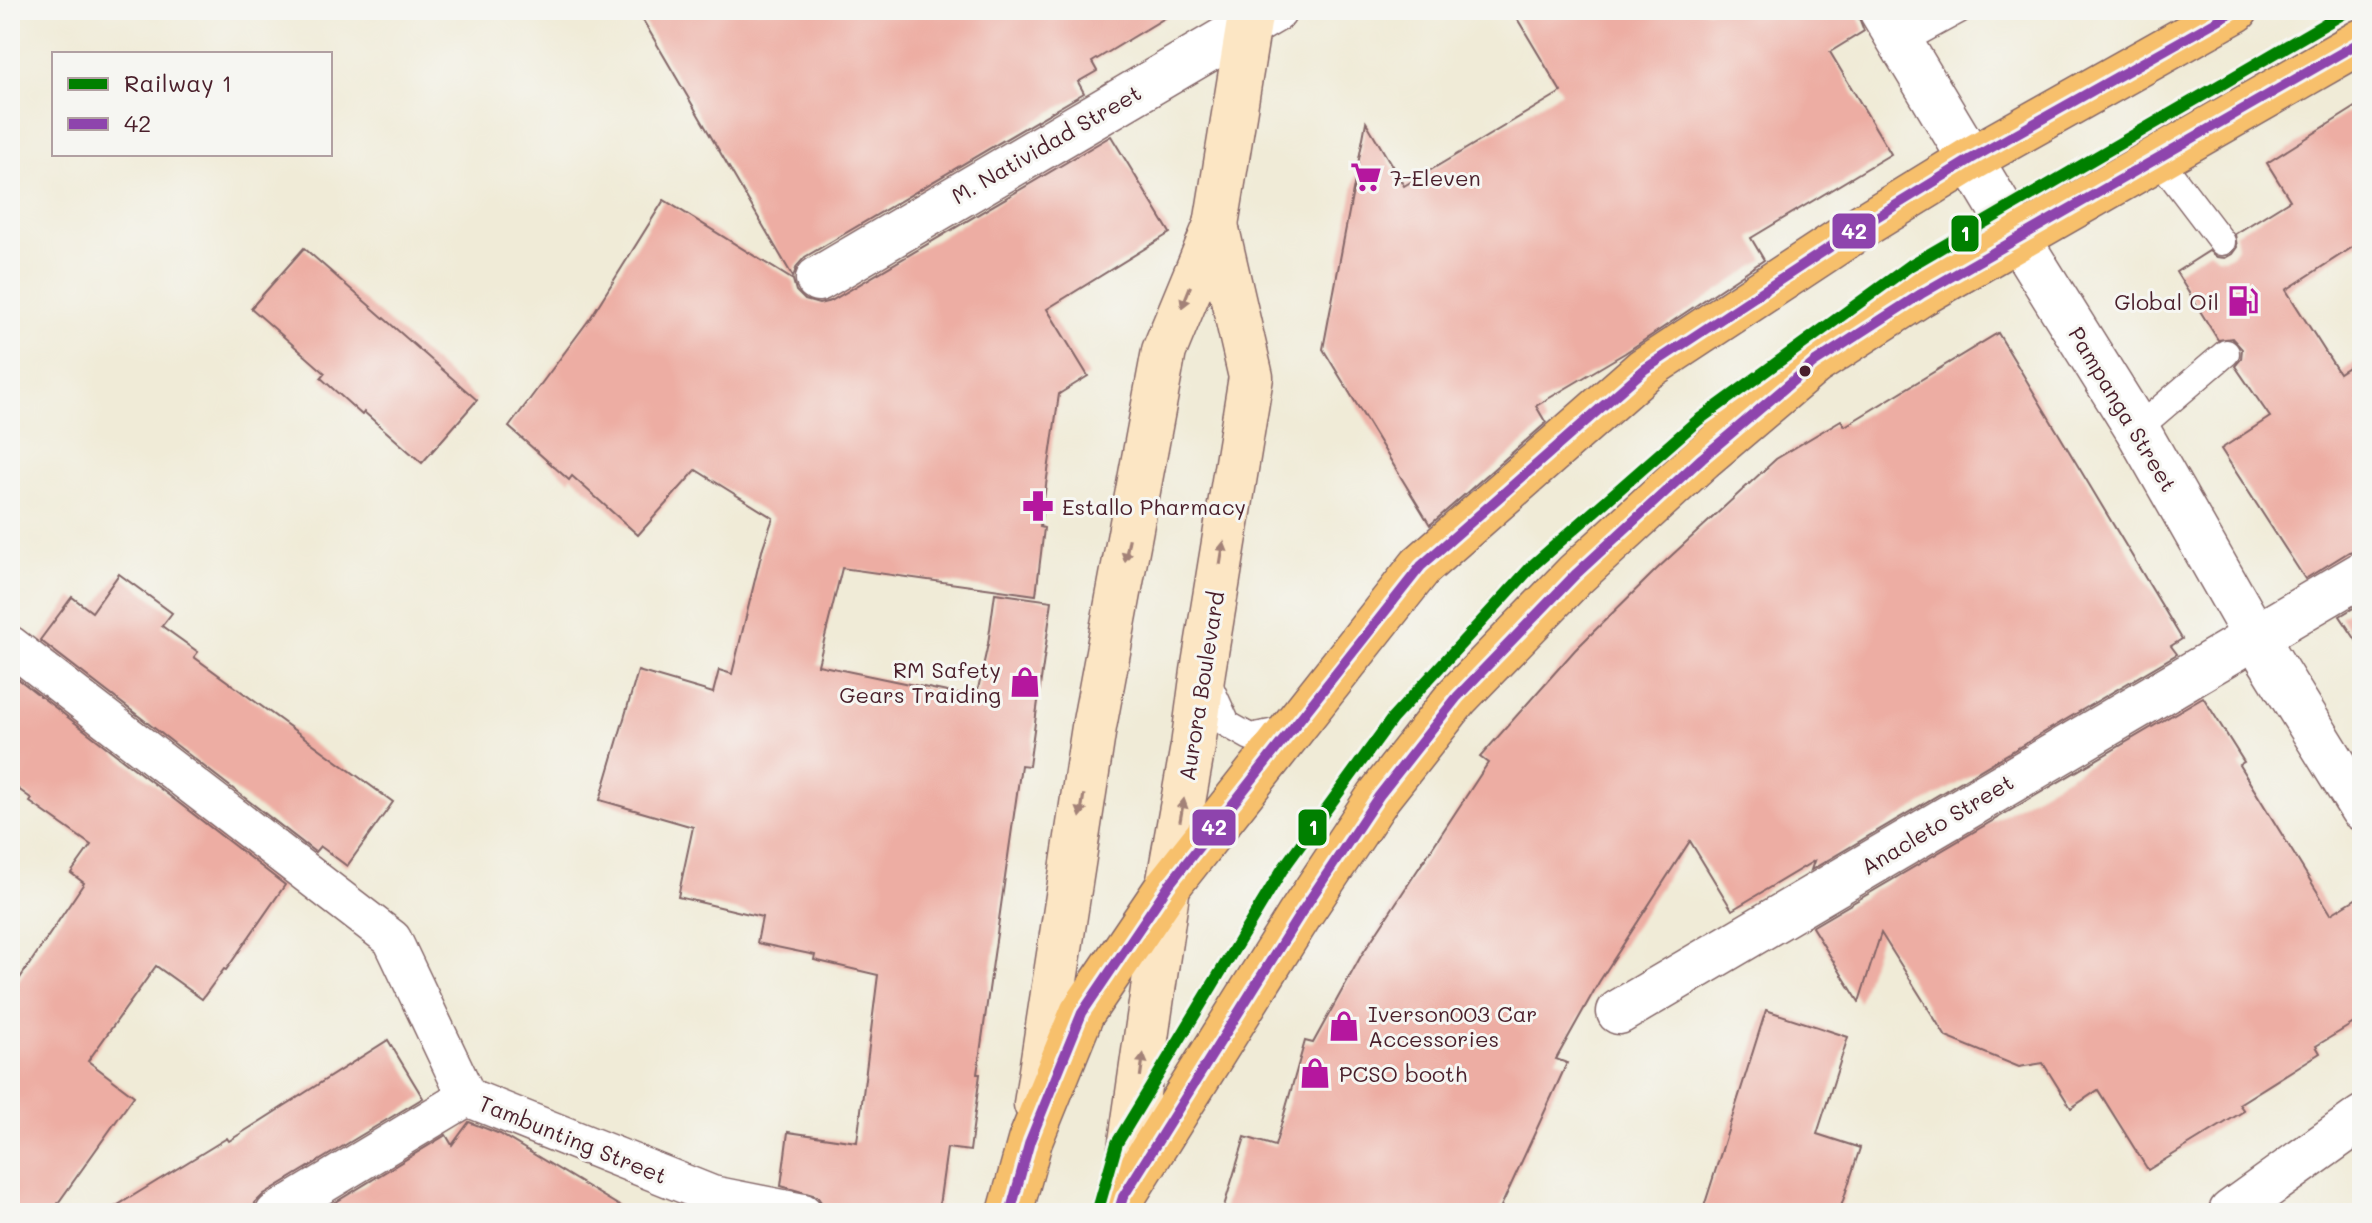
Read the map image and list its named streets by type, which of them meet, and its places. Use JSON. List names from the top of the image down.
{
  "streets": {
    "main road": ["Aurora Boulevard"],
    "street": [
      "M. Natividad Street",
      "Pampanga Street",
      "Anacleto Street",
      "Tambunting Street"
    ]
  },
  "crossings": [
    ["M. Natividad Street", "Aurora Boulevard"],
    ["Pampanga Street", "Anacleto Street"]
  ],
  "places": {
    "supermarket": ["7-Eleven"],
    "fuel station": ["Global Oil"],
    "pharmacy": ["Estallo Pharmacy"],
    "shop": ["RM Safety Gears Traiding", "Iverson003 Car Accessories", "PCSO booth"]
  },
  "lines": ["rail line 1", "transit line 42"],
  "legend": ["Railway 1", "42"]
}
